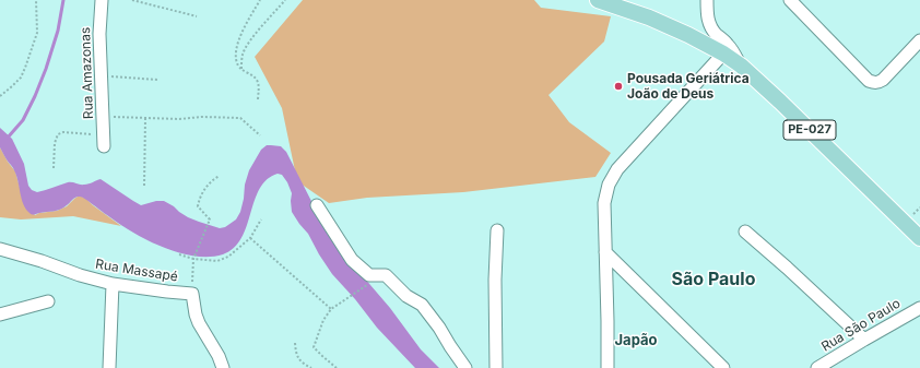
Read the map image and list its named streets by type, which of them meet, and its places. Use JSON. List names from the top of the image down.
{
  "streets": {
    "main road": ["PE-027"],
    "street": ["Rua Amazonas", "Rua Massapé", "Rua São Paulo"]
  },
  "districts": ["São Paulo", "Japão"],
  "places": ["Pousada Geriátrica João de Deus"]
}
